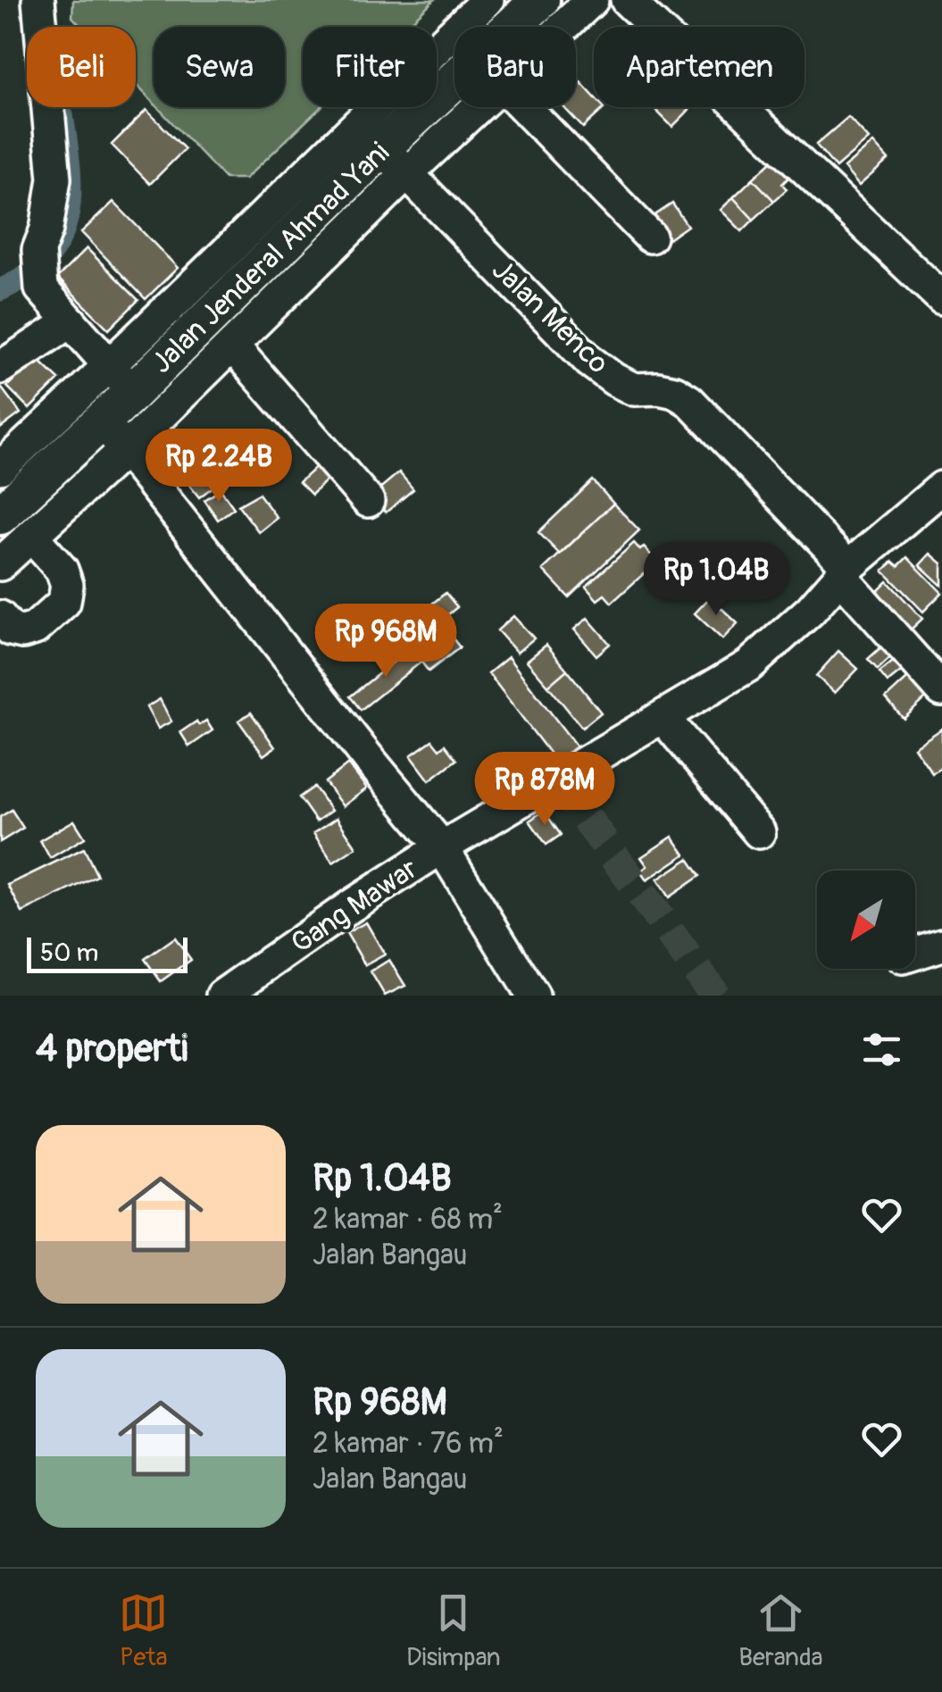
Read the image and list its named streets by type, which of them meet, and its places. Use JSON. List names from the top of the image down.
{
  "streets": {
    "main road": ["Jalan Jenderal Ahmad Yani"],
    "street": ["Jalan Menco", "Gang Mawar"]
  },
  "crossings": [
    ["Jalan Jenderal Ahmad Yani", "Jalan Menco"],
    ["Jalan Menco", "Gang Mawar"]
  ],
  "scale_bar": "50 m",
  "north": "bottom left",
  "page": {
    "chip": [
      "Beli",
      "Sewa",
      "Filter",
      "Baru",
      "Apartemen"
    ],
    "price": [
      "Rp 2.24B",
      "Rp 1.04B",
      "Rp 968M",
      "Rp 878M"
    ],
    "scale": "50 m",
    "heading": "4 properti",
    "list": [
      {
        "name": "Rp 1.04B",
        "note": "2 kamar · 68 m² · Jalan Bangau"
      },
      {
        "name": "Rp 968M",
        "note": "2 kamar · 76 m² · Jalan Bangau"
      }
    ],
    "tabs": ["Peta", "Disimpan", "Beranda"]
  }
}
